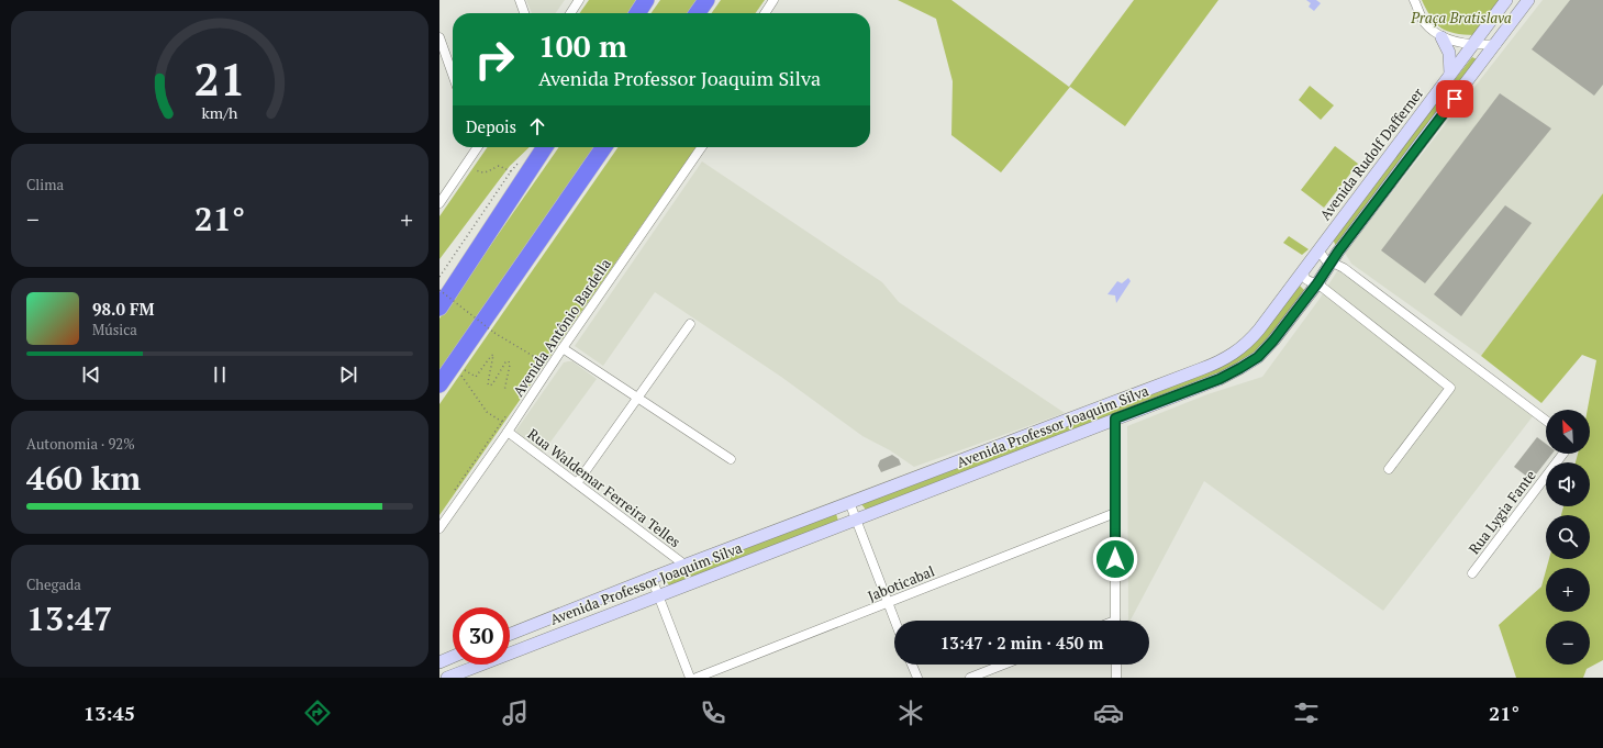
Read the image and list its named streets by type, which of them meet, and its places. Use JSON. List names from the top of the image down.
{
  "streets": {
    "main road": ["Avenida Rudolf Dafferner", "Avenida Professor Joaquim Silva"],
    "street": [
      "Avenida Antônio Bardella",
      "Rua Waldemar Ferreira Telles",
      "Rua Lygia Fante",
      "Jaboticabal"
    ]
  },
  "crossings": [
    ["Avenida Rudolf Dafferner", "Avenida Professor Joaquim Silva"],
    ["Avenida Antônio Bardella", "Rua Waldemar Ferreira Telles"],
    ["Avenida Professor Joaquim Silva", "Rua Waldemar Ferreira Telles"]
  ],
  "parks": ["Praça Bratislava"],
  "north": "top left",
  "page": {
    "turn": ["100 m", "Avenida Professor Joaquim Silva"],
    "then": "Depois",
    "tile": [
      "Clima",
      ["Autonomia · 92%", "460 km"],
      ["Chegada", "13:47"]
    ],
    "heat": ["−", "21°", "+"],
    "song": ["98.0 FM", "Música"],
    "map_buttons": ["+", "−"],
    "limit": "30",
    "trip": "13:47 · 2 min · 450 m",
    "tabs": ["13:45", "21°"],
    "gauge": ["21", "km/h"]
  }
}
